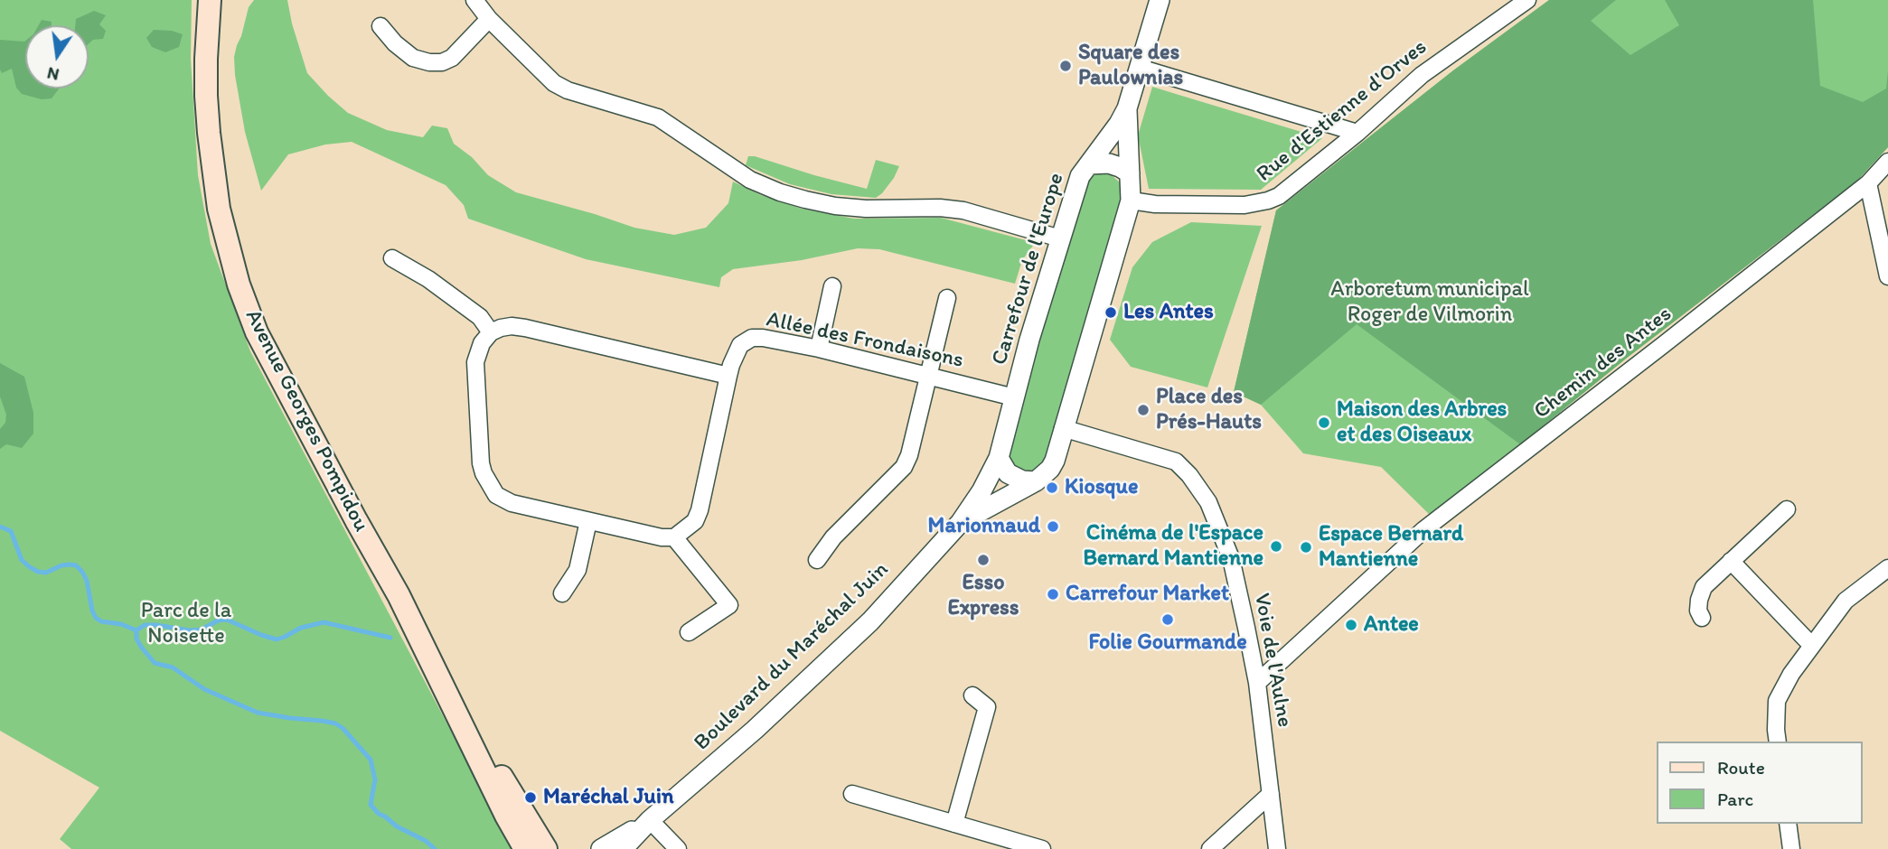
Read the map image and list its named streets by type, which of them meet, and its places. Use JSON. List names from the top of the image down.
{
  "streets": {
    "main road": ["Avenue Georges Pompidou"],
    "street": [
      "Rue d'Estienne d'Orves",
      "Carrefour de l'Europe",
      "Allée des Frondaisons",
      "Chemin des Antes",
      "Boulevard du Maréchal Juin",
      "Voie de l'Aulne"
    ]
  },
  "crossings": [
    ["Carrefour de l'Europe", "Allée des Frondaisons"],
    ["Carrefour de l'Europe", "Boulevard du Maréchal Juin"],
    ["Chemin des Antes", "Voie de l'Aulne"]
  ],
  "parks": ["Arboretum municipal Roger de Vilmorin", "Parc de la Noisette"],
  "places": [
    "Square des Paulownias",
    "Les Antes",
    "Place des Prés-Hauts",
    "Maison des Arbres et des Oiseaux",
    "Kiosque",
    "Marionnaud",
    "Cinéma de l'Espace Bernard Mantienne",
    "Espace Bernard Mantienne",
    "Esso Express",
    "Carrefour Market",
    "Folie Gourmande",
    "Antee",
    "Maréchal Juin"
  ],
  "legend": ["Route", "Parc"],
  "north": "bottom"
}
